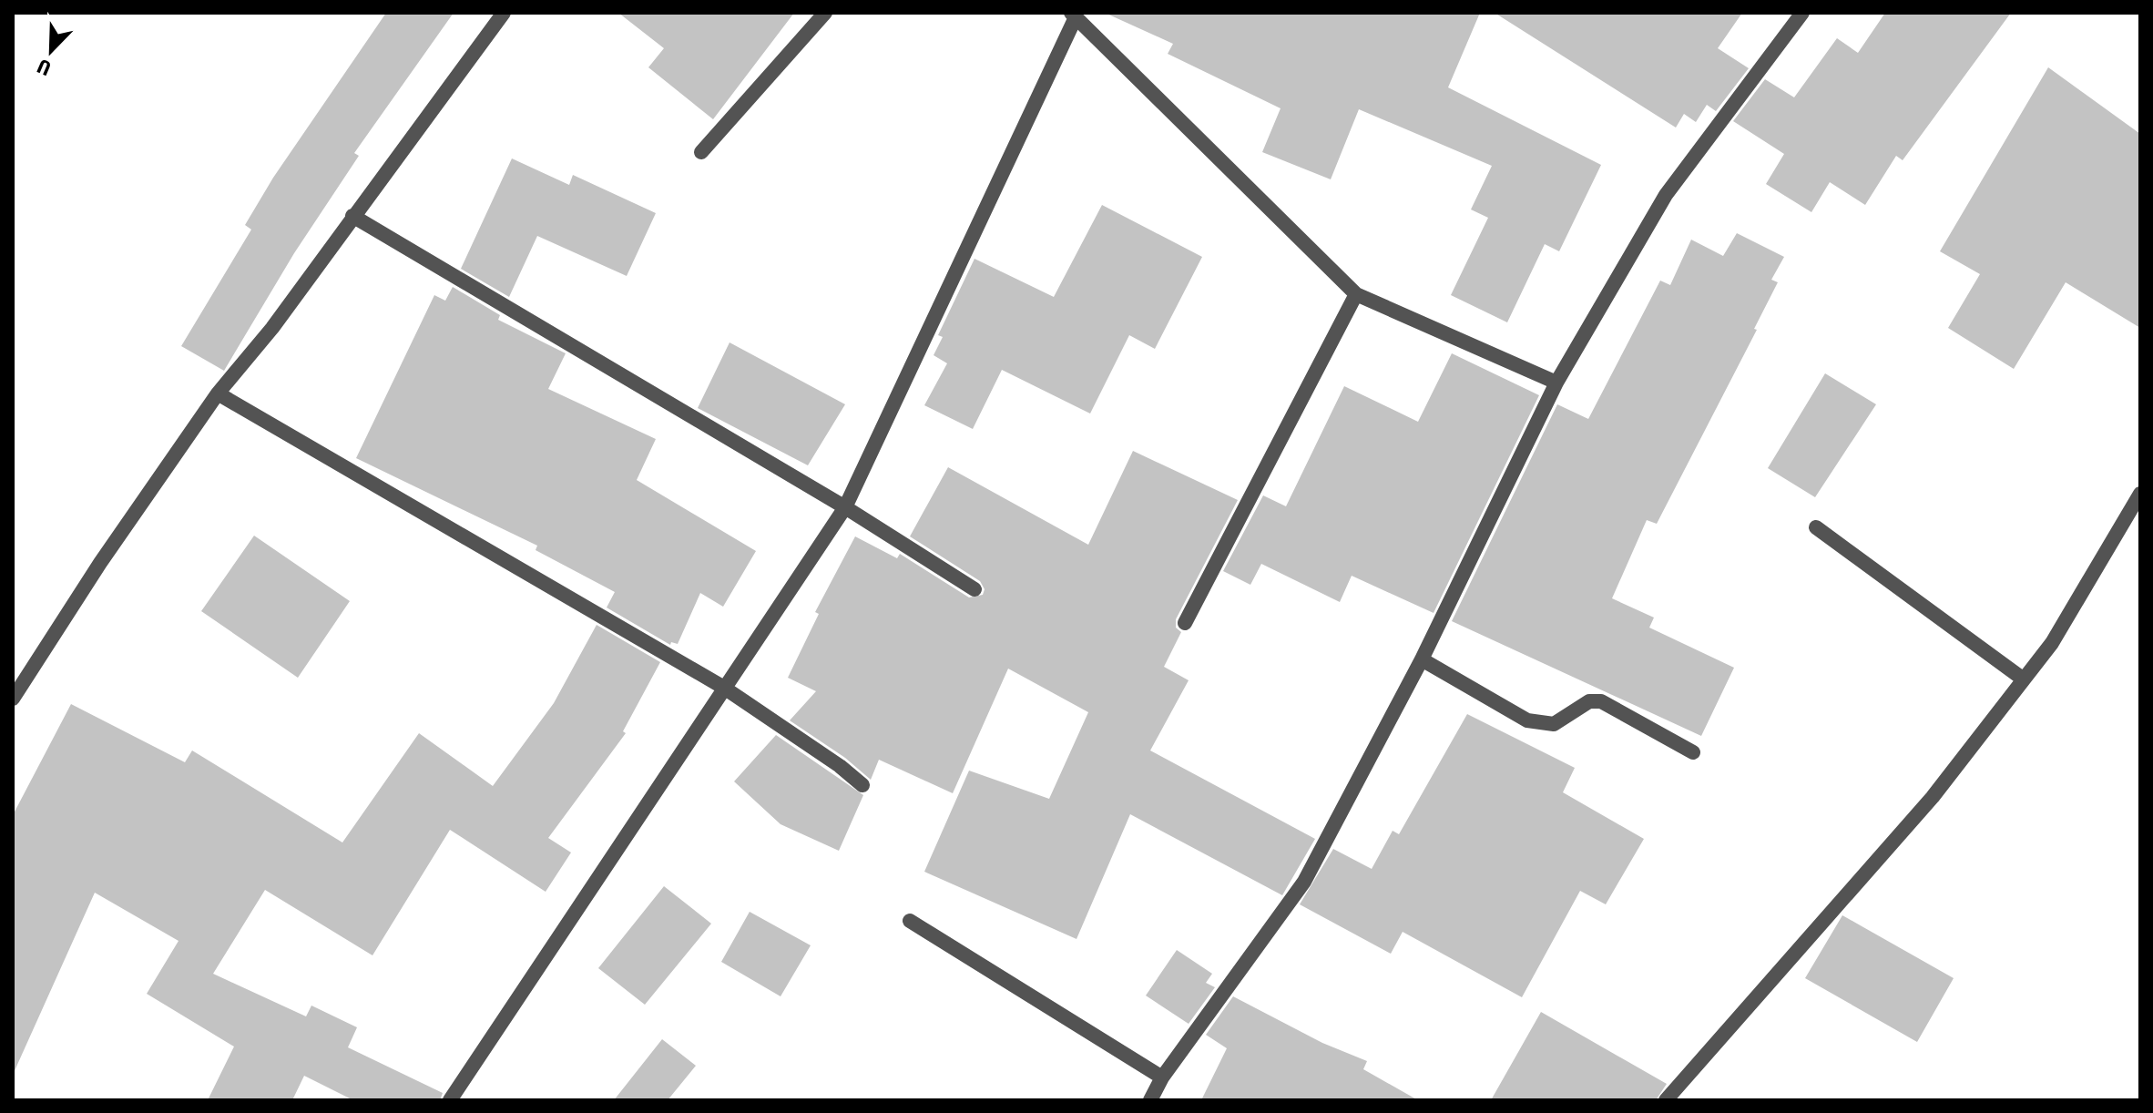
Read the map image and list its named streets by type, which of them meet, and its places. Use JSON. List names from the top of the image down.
{
  "north": "bottom left"
}
